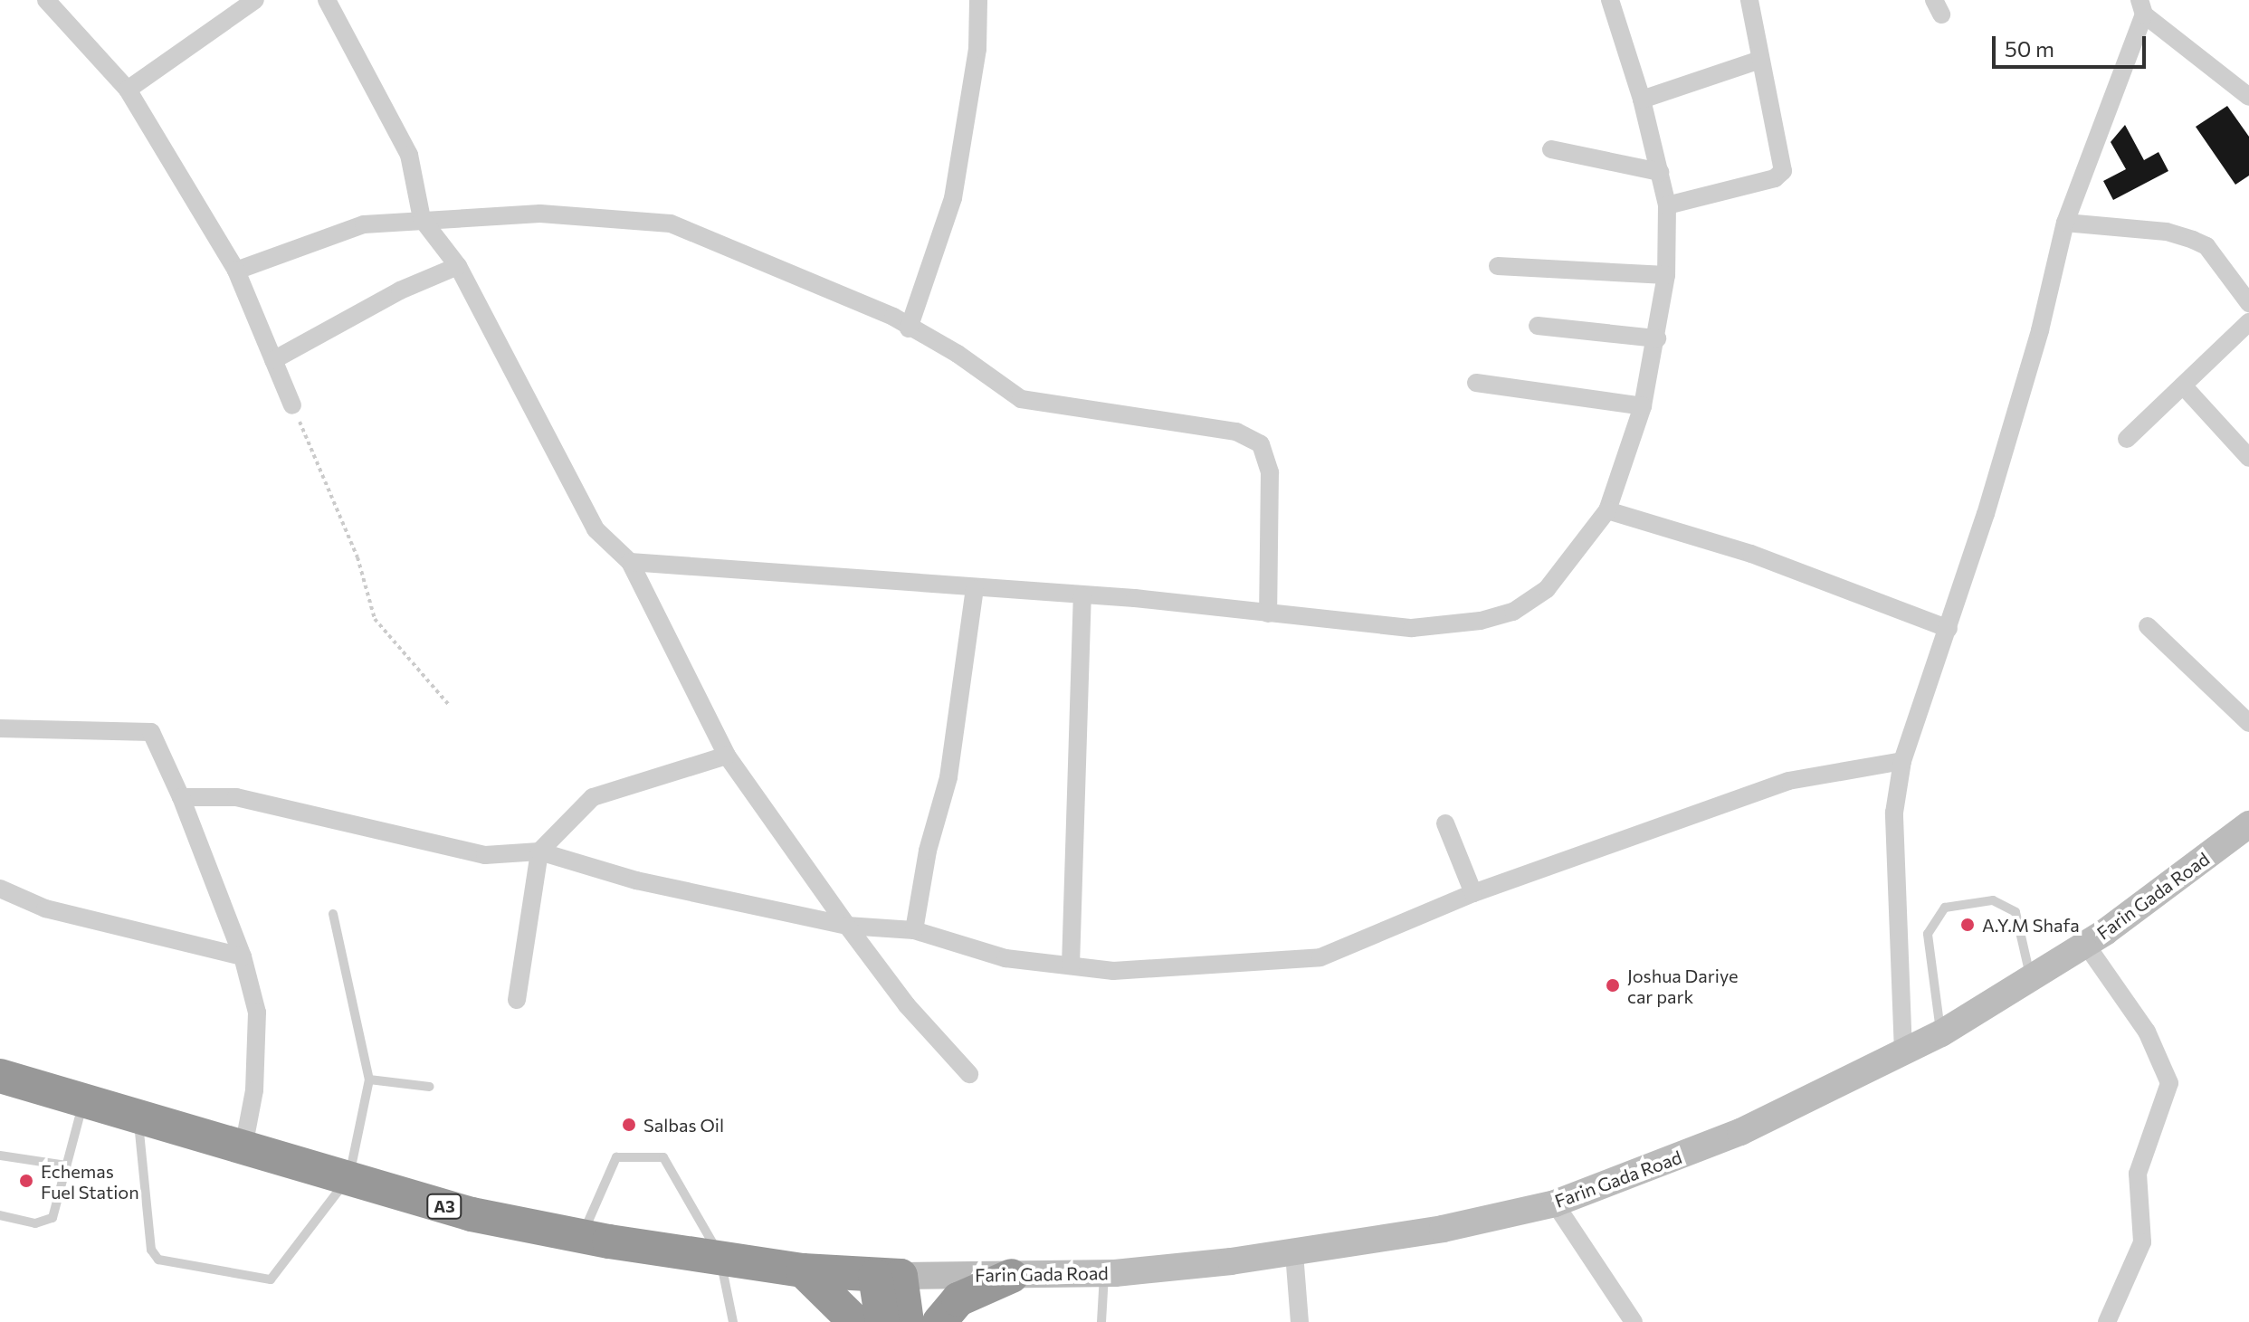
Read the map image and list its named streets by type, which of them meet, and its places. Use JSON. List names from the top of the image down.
{
  "streets": {
    "highway": ["A3"],
    "main road": ["Farin Gada Road"]
  },
  "crossings": [
    ["Farin Gada Road", "A3"]
  ],
  "places": [
    "A.Y.M Shafa",
    "Joshua Dariye car park",
    "Salbas Oil",
    "Echemas Fuel Station"
  ],
  "scale_bar": "50 m"
}
